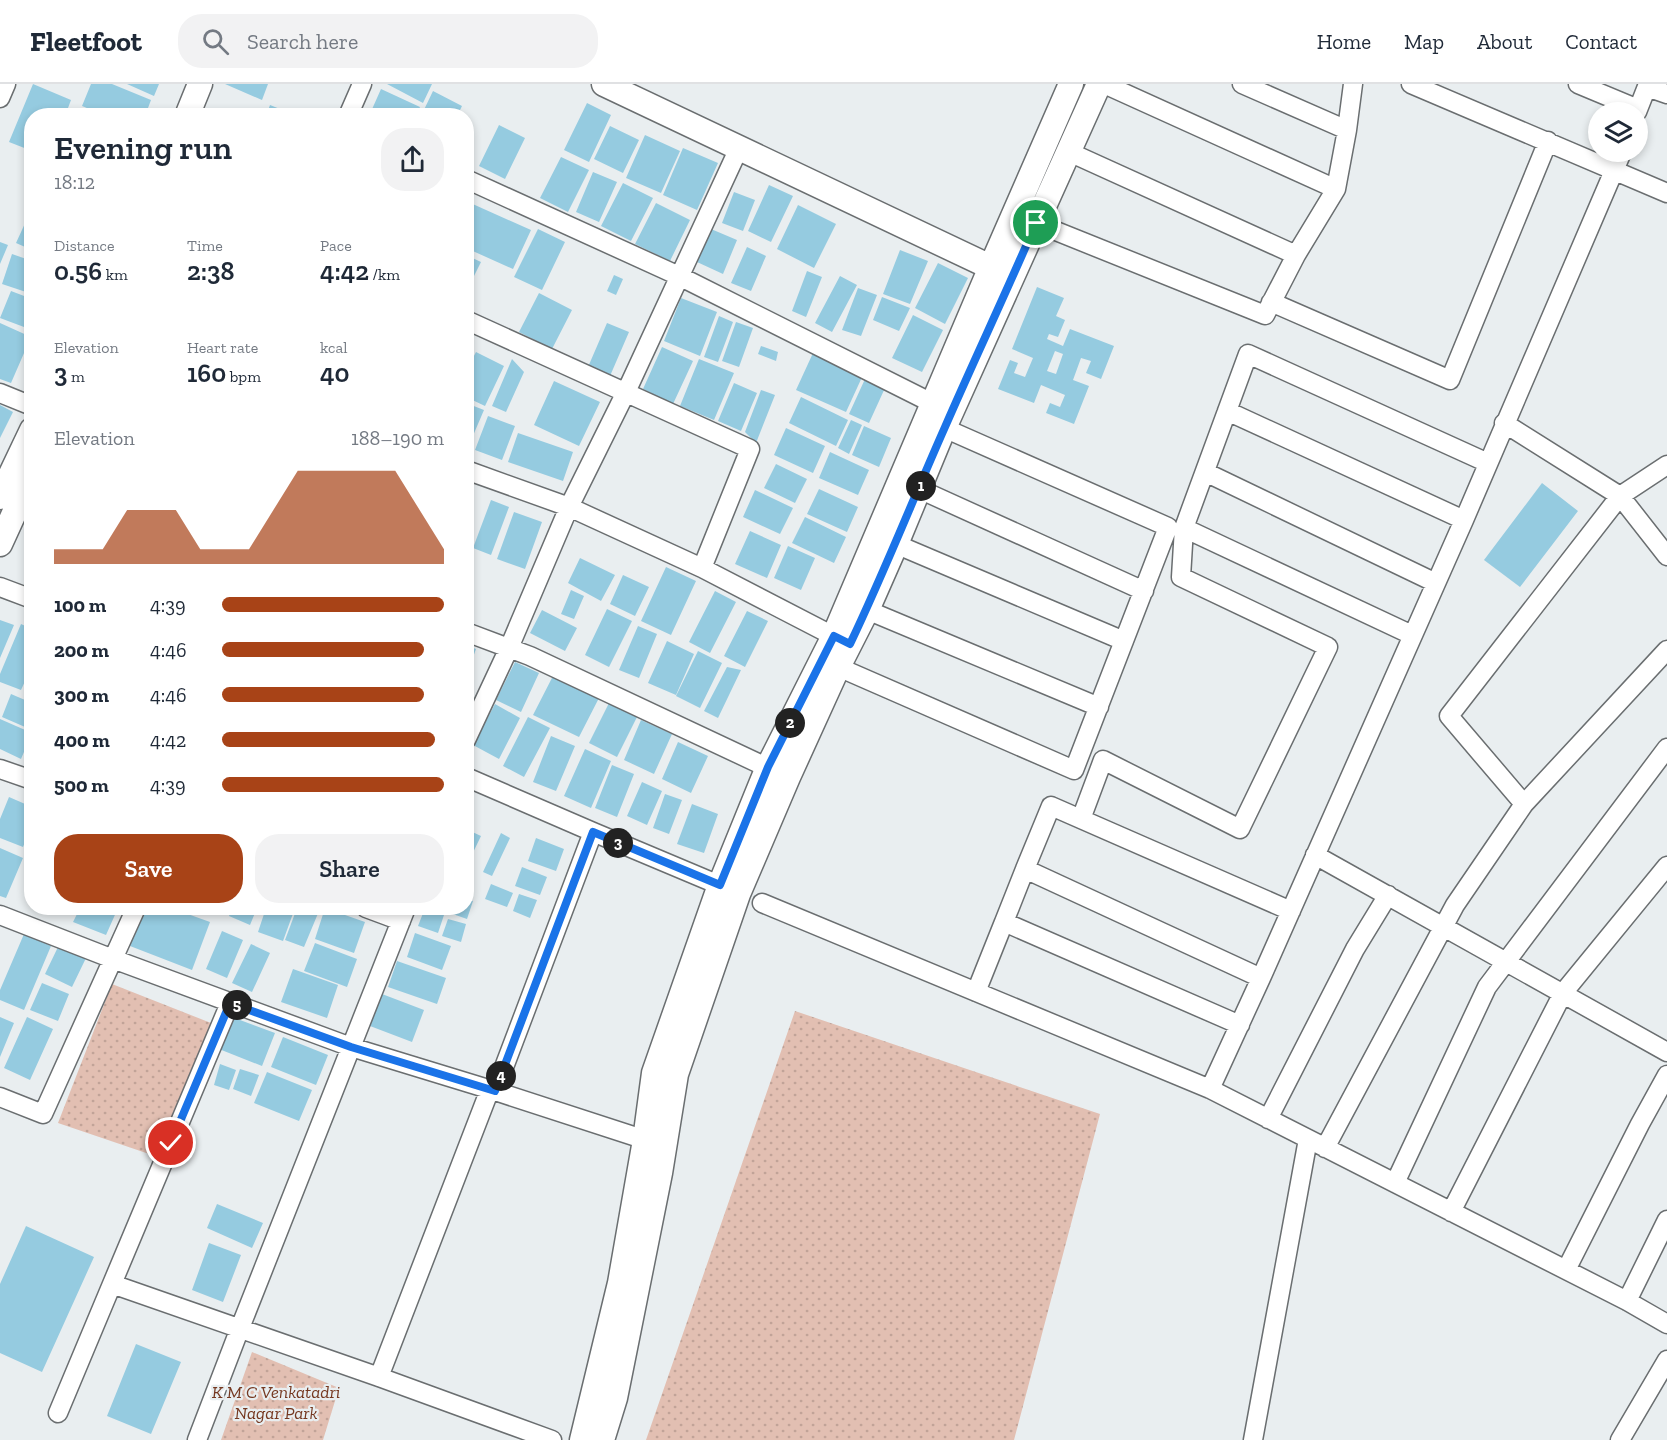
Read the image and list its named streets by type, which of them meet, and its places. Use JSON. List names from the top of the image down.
{
  "parks": ["K M C Venkatadri Nagar Park"],
  "page": {
    "header": "Fleetfoot",
    "search": "Search here",
    "nav": [
      "Home",
      "Map",
      "About",
      "Contact"
    ],
    "heading": ["Evening run", "18:12"],
    "stats": [
      ["Distance", "0.56 km"],
      ["Time", "2:38"],
      ["Pace", "4:42 /km"],
      ["Elevation", "3 m"],
      ["Heart rate", "160 bpm"],
      ["kcal", "40"]
    ],
    "chart": ["Elevation", "188–190 m"],
    "pins": [
      "1",
      "2",
      "3",
      "5",
      "4"
    ],
    "list": [
      {
        "name": "100 m",
        "note": "4:39"
      },
      {
        "name": "200 m",
        "note": "4:46"
      },
      {
        "name": "300 m",
        "note": "4:46"
      },
      {
        "name": "400 m",
        "note": "4:42"
      },
      {
        "name": "500 m",
        "note": "4:39"
      }
    ],
    "buttons": ["Save", "Share"]
  }
}
